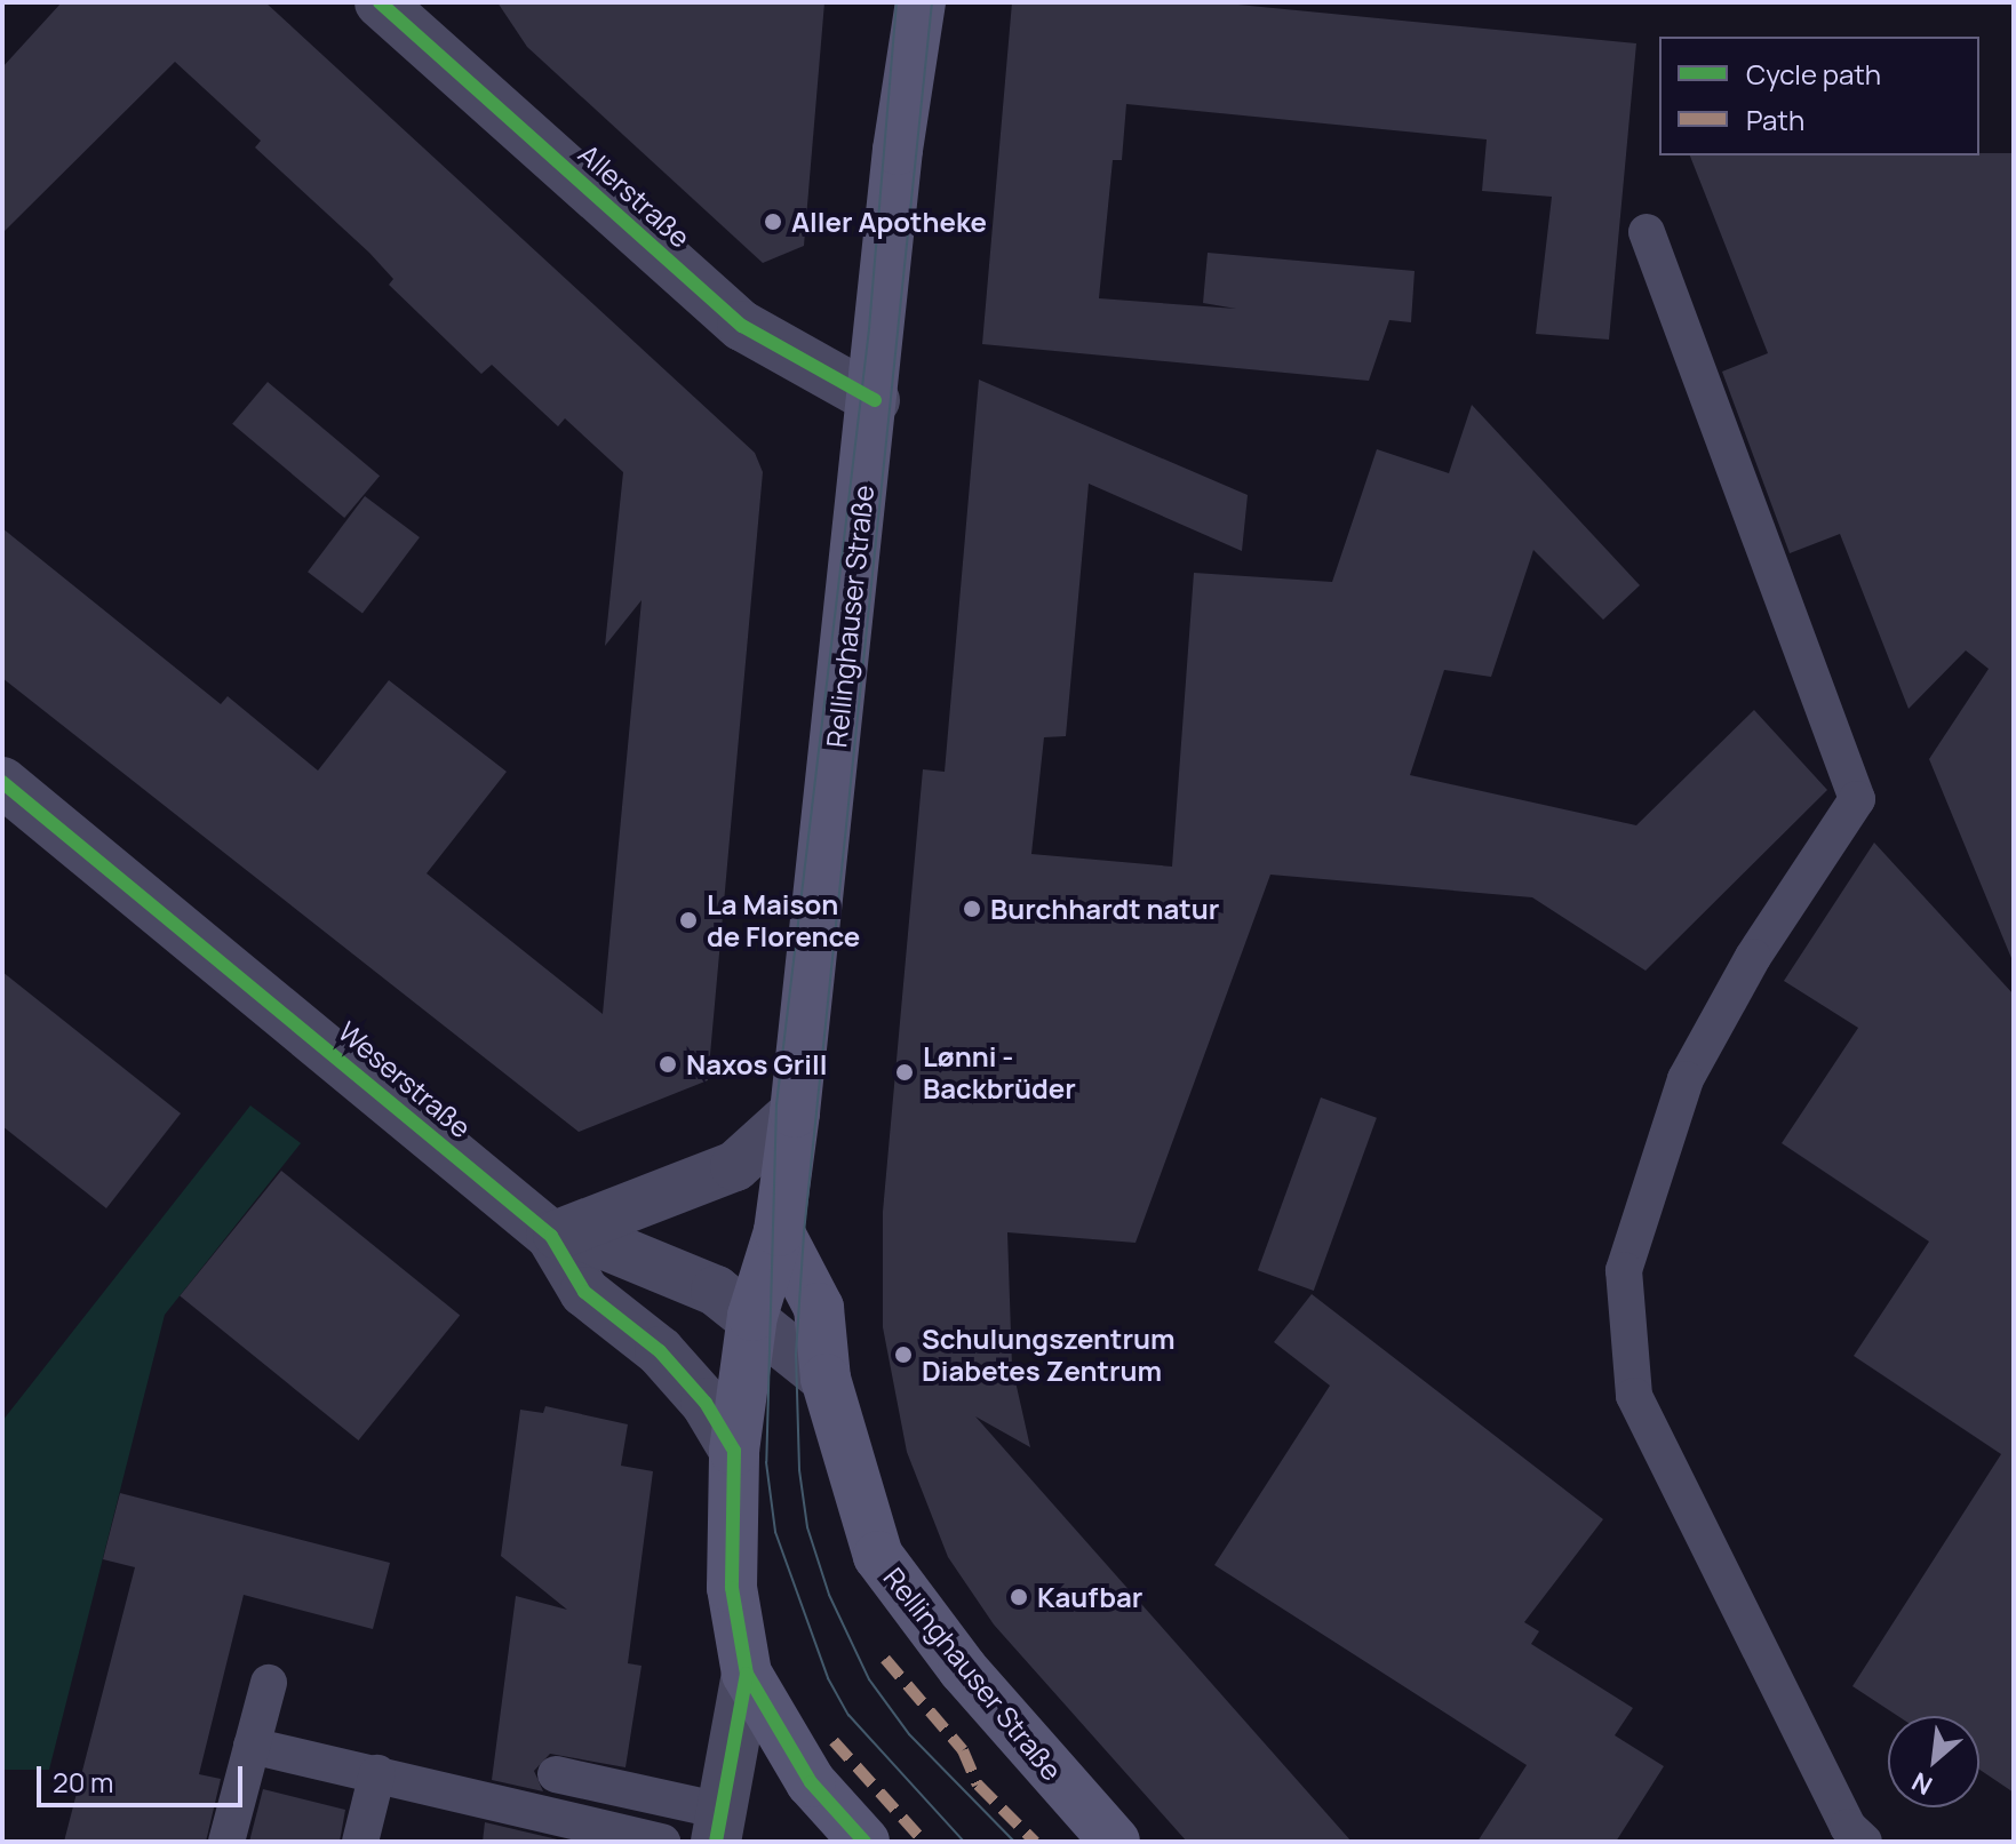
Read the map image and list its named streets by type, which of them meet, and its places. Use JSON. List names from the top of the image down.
{
  "streets": {
    "main road": ["Rellinghauser Straße"],
    "street": ["Allerstraße", "Weserstraße"]
  },
  "crossings": [
    ["Allerstraße", "Rellinghauser Straße"],
    ["Rellinghauser Straße", "Weserstraße"]
  ],
  "places": [
    "Aller Apotheke",
    "Burchhardt natur",
    "La Maison de Florence",
    "Naxos Grill",
    "Lønni - Backbrüder",
    "Schulungszentrum Diabetes Zentrum",
    "Kaufbar"
  ],
  "legend": ["Cycle path", "Path"],
  "scale_bar": "20 m",
  "north": "bottom left"
}
